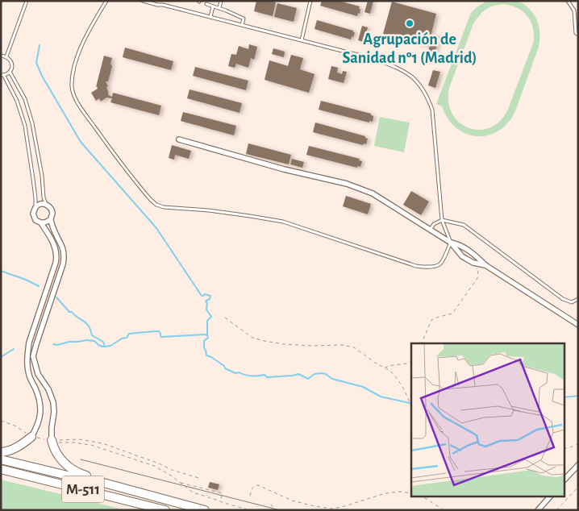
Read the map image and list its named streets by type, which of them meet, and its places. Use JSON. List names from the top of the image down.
{
  "streets": {
    "highway": ["M-511"]
  },
  "places": ["Agrupación de Sanidad nº1 (Madrid)"]
}
